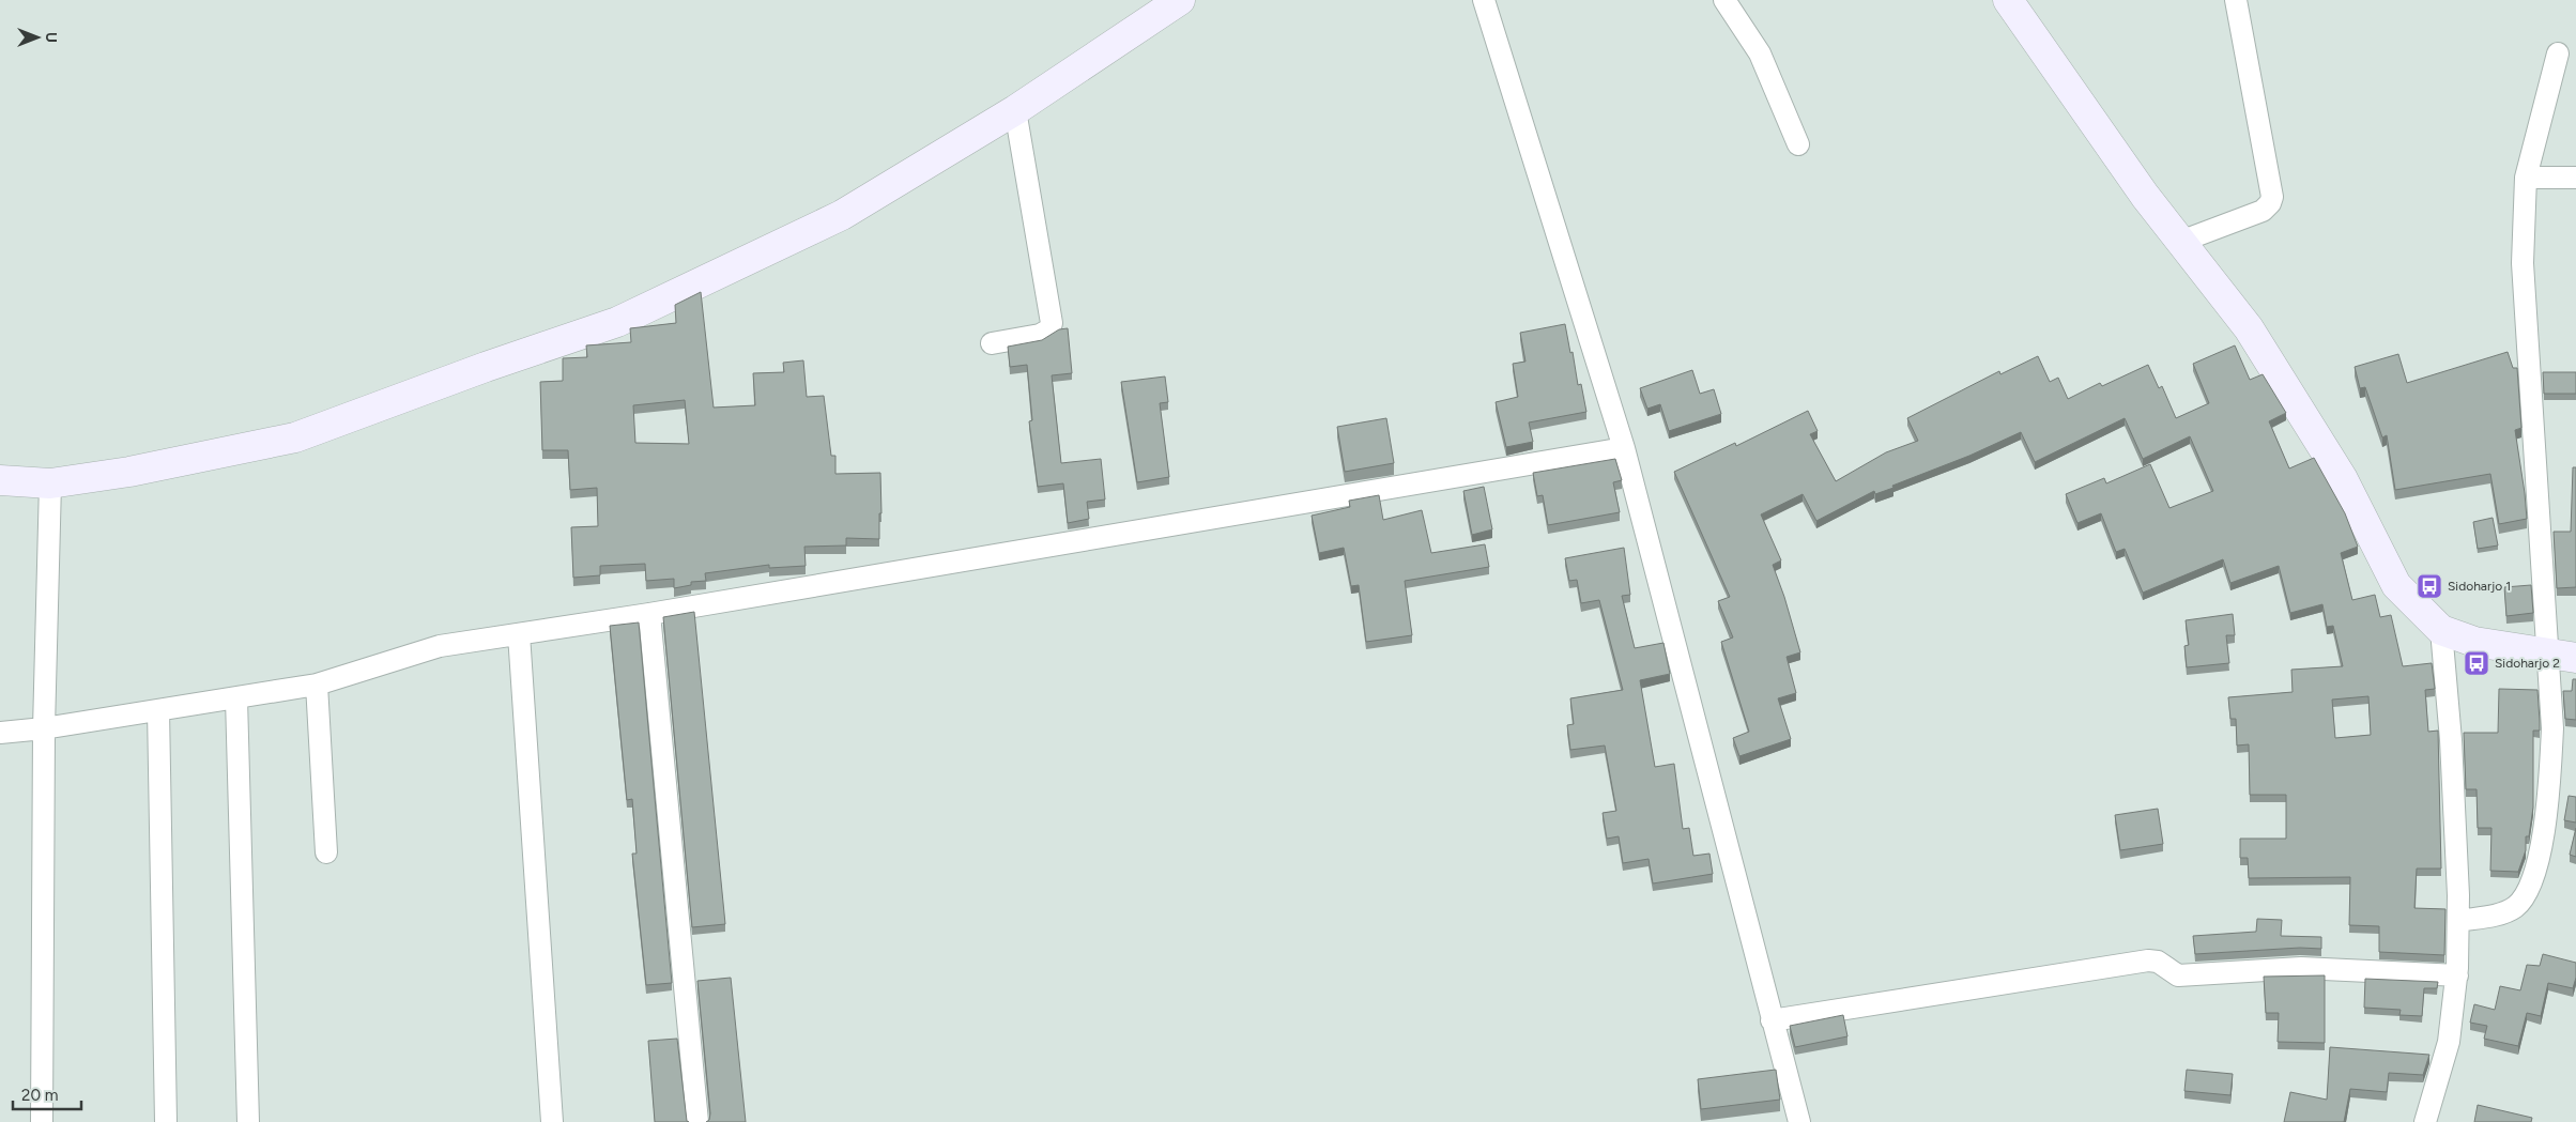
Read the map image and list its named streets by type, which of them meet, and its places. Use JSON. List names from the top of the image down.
{
  "places": {
    "bus stop": ["Sidoharjo 1", "Sidoharjo 2"]
  },
  "scale_bar": "20 m",
  "north": "right"
}
